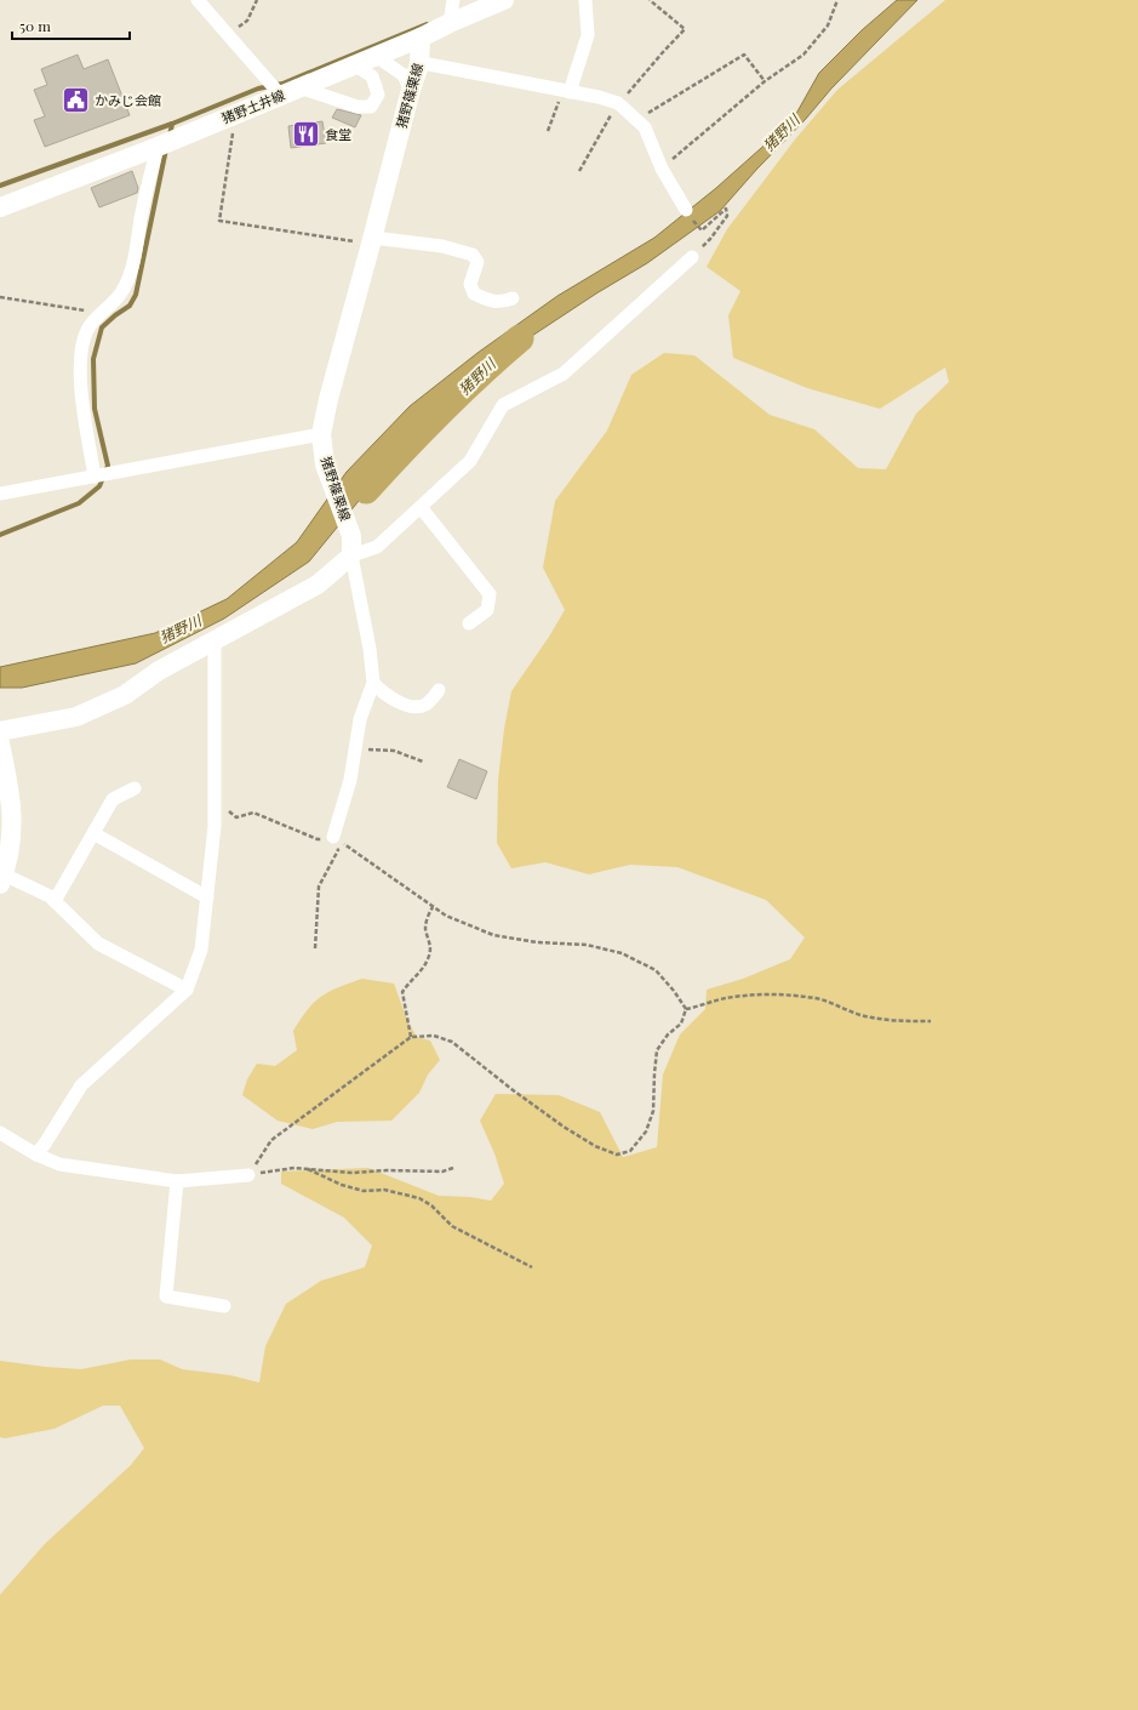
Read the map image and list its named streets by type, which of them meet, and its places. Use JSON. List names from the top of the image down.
{
  "streets": {
    "main road": ["猪野篠栗線", "猪野土井線"]
  },
  "crossings": [
    ["猪野篠栗線", "猪野土井線"]
  ],
  "water": ["猪野川"],
  "places": {
    "public building": ["かみじ会館"],
    "restaurant": ["食堂"]
  },
  "scale_bar": "50 m"
}
